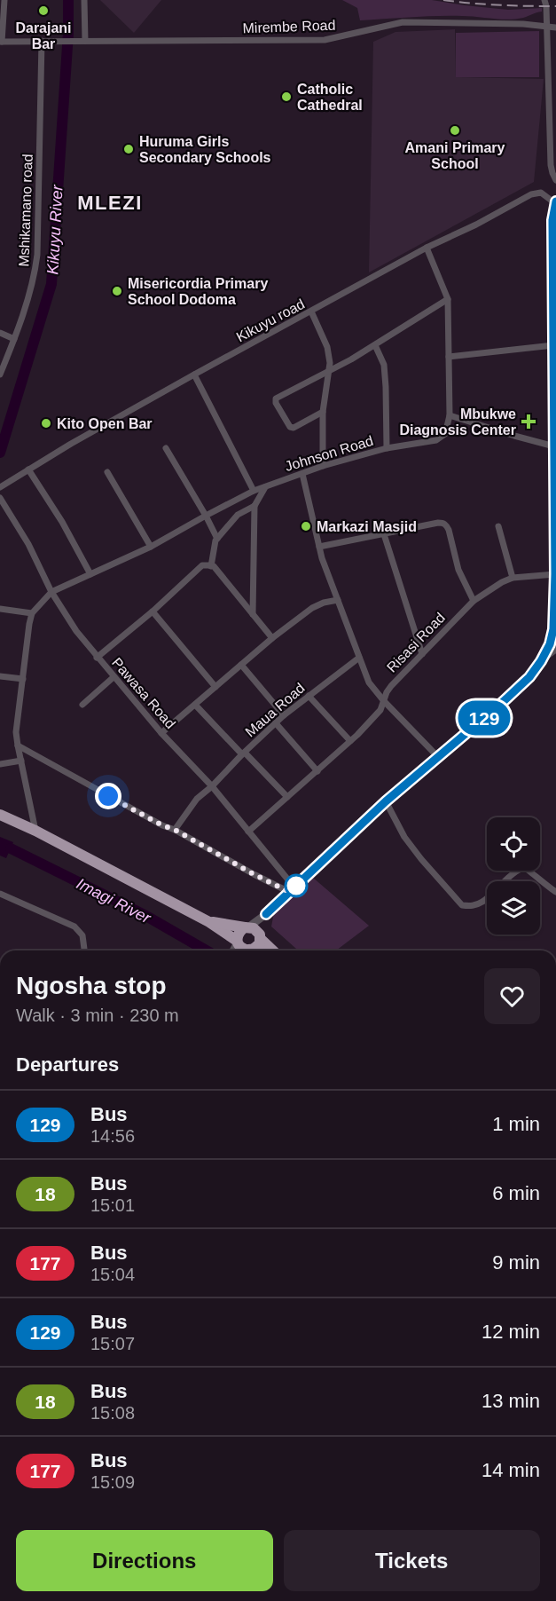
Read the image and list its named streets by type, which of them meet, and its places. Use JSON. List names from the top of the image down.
{
  "streets": {
    "street": [
      "Mirembe Road",
      "Mshikamano road",
      "Kikuyu road",
      "Johnson Road",
      "Risasi Road",
      "Pawasa Road",
      "Maua Road"
    ]
  },
  "crossings": [
    ["Mirembe Road", "Mshikamano road"],
    ["Kikuyu road", "Johnson Road"],
    ["Johnson Road", "Pawasa Road"],
    ["Risasi Road", "Pawasa Road"],
    ["Pawasa Road", "Maua Road"]
  ],
  "districts": ["MLEZI"],
  "water": ["Kikuyu River", "Imagi River"],
  "places": {
    "other": [
      "Darajani Bar",
      "Catholic Cathedral",
      "Amani Primary School",
      "Huruma Girls Secondary Schools",
      "Misericordia Primary School Dodoma",
      "Kito Open Bar",
      "Markazi Masjid"
    ],
    "health": ["Mbukwe Diagnosis Center"]
  },
  "lines": ["bus line 129"],
  "page": {
    "on_map": "129",
    "heading": [
      ["Ngosha stop", "Walk · 3 min · 230 m"],
      "Departures"
    ],
    "list": [
      {
        "mark": "129",
        "name": "Bus",
        "note": "14:56",
        "value": "1 min"
      },
      {
        "mark": "18",
        "name": "Bus",
        "note": "15:01",
        "value": "6 min"
      },
      {
        "mark": "177",
        "name": "Bus",
        "note": "15:04",
        "value": "9 min"
      },
      {
        "mark": "129",
        "name": "Bus",
        "note": "15:07",
        "value": "12 min"
      },
      {
        "mark": "18",
        "name": "Bus",
        "note": "15:08",
        "value": "13 min"
      },
      {
        "mark": "177",
        "name": "Bus",
        "note": "15:09",
        "value": "14 min"
      }
    ],
    "buttons": ["Directions", "Tickets"]
  }
}
